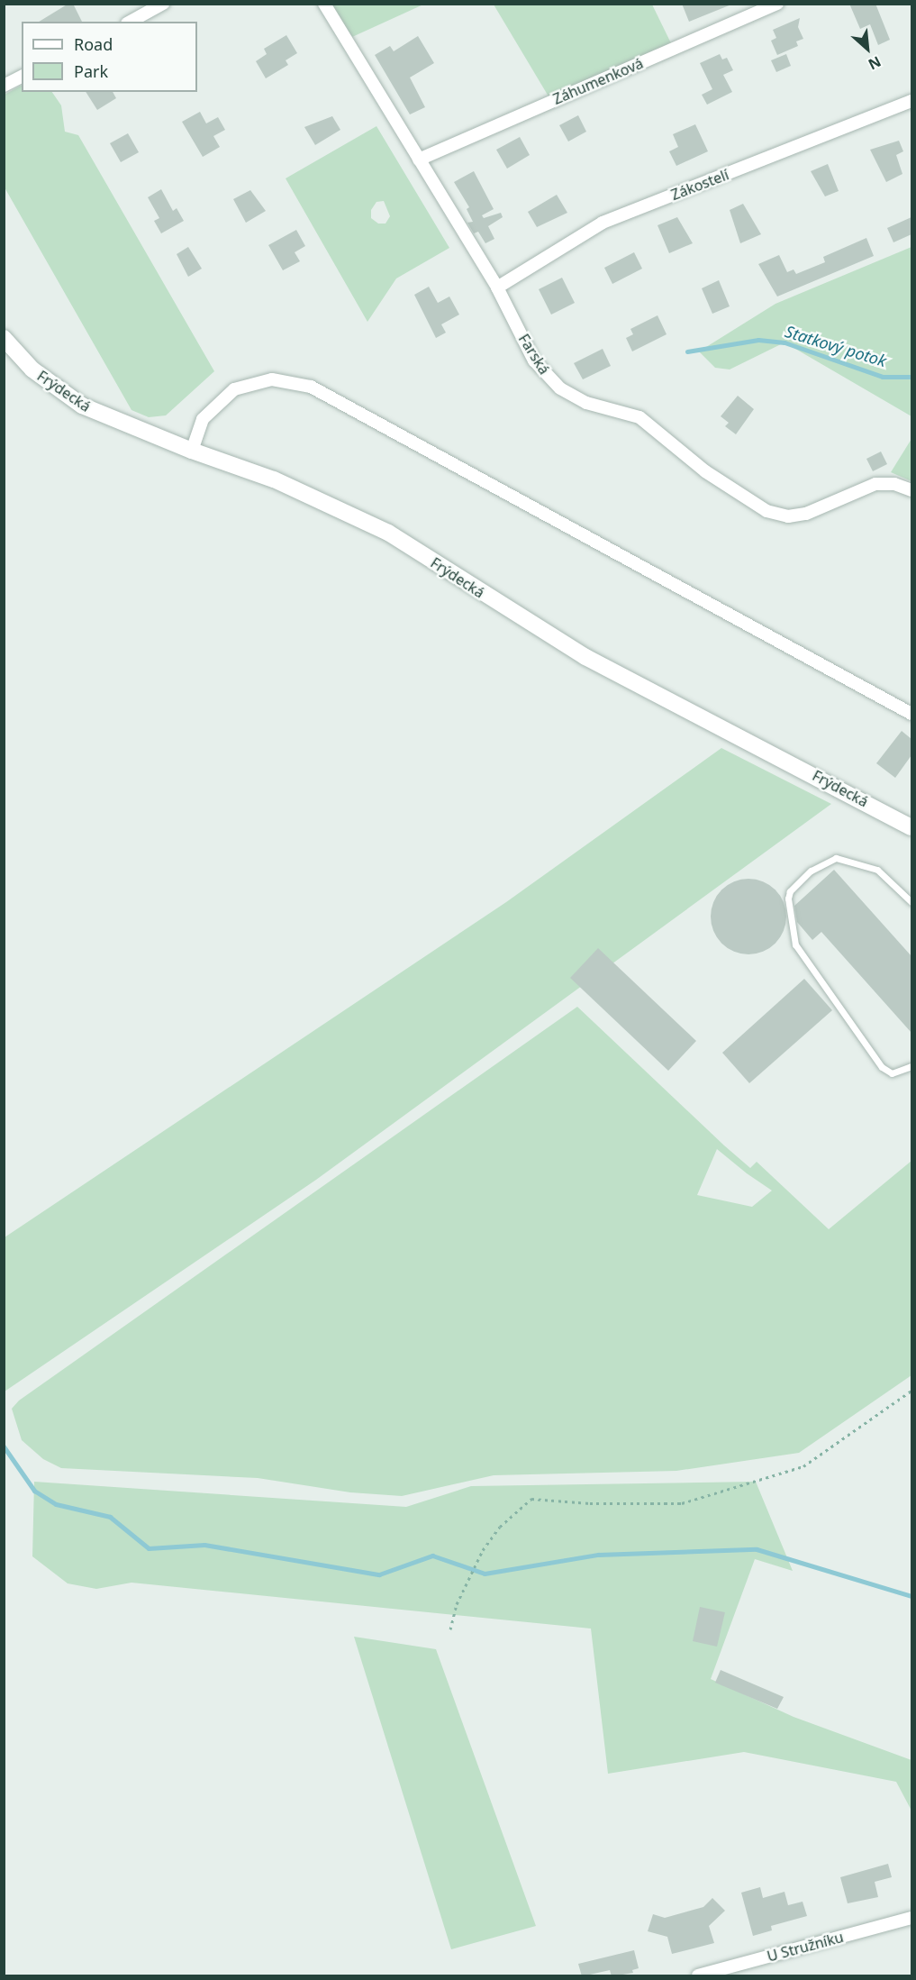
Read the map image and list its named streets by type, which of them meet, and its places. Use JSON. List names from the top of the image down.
{
  "streets": {
    "street": [
      "Záhumenková",
      "Zákostelí",
      "Farská",
      "Frýdecká",
      "U Stružníku"
    ]
  },
  "crossings": [
    ["Záhumenková", "Farská"],
    ["Zákostelí", "Farská"]
  ],
  "water": ["Statkový potok"],
  "legend": ["Road", "Park"],
  "north": "bottom right"
}
